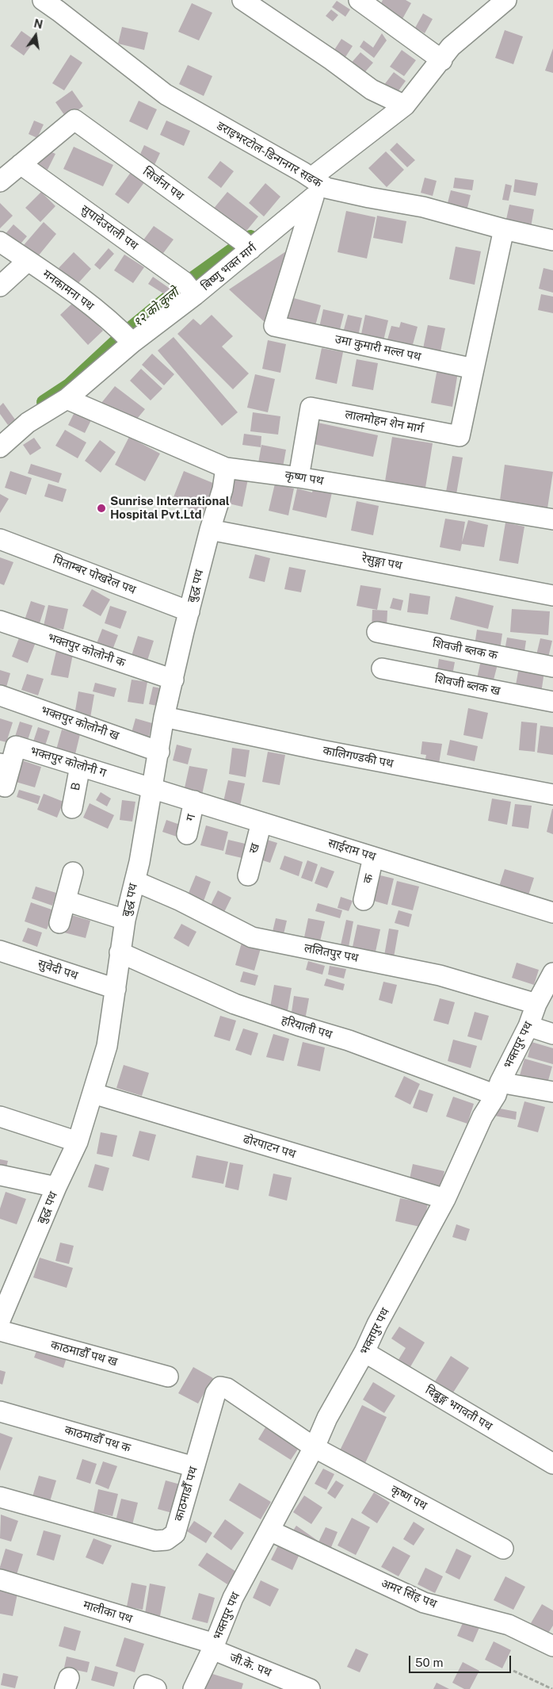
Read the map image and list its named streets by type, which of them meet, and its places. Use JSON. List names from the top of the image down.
{
  "streets": {
    "street": [
      "डराइभरटोल-डिन्गनगर सडक",
      "सिर्जना पथ",
      "सुपादेउराली पथ",
      "बिष्णु भक्त मार्ग",
      "मनकामना पथ",
      "उमा कुमारी मल्ल पथ",
      "लालमोहन शेन मार्ग",
      "कृष्ण पथ",
      "रेसुङ्गा पथ",
      "पिताम्बर पोखरेल पथ",
      "बुद्ध पथ",
      "शिवजी ब्लक क",
      "भक्तपुर कोलोनी क",
      "शिवजी ब्लक ख",
      "भक्तपुर कोलोनी ख",
      "कालिगण्डकी पथ",
      "भक्तपुर कोलोनी ग",
      "B",
      "ग",
      "ख",
      "साईराम पथ",
      "क",
      "ललितपुर पथ",
      "सुवेदी पथ",
      "हरियाली पथ",
      "भक्तपुर पथ",
      "ढोरपाटन पथ",
      "काठमाडौँ पथ ख",
      "दिब्रुङ्ग भगवती पथ",
      "काठमाडौँ पथ क",
      "काठमाडौँ पथ",
      "अमर सिंह पथ",
      "मालीका पथ",
      "जी.के. पथ"
    ]
  },
  "crossings": [
    ["डराइभरटोल-डिन्गनगर सडक", "बिष्णु भक्त मार्ग"],
    ["डराइभरटोल-डिन्गनगर सडक", "उमा कुमारी मल्ल पथ"],
    ["सिर्जना पथ", "सुपादेउराली पथ"],
    ["सिर्जना पथ", "बिष्णु भक्त मार्ग"],
    ["सुपादेउराली पथ", "बिष्णु भक्त मार्ग"],
    ["बिष्णु भक्त मार्ग", "मनकामना पथ"],
    ["बिष्णु भक्त मार्ग", "उमा कुमारी मल्ल पथ"],
    ["बिष्णु भक्त मार्ग", "कृष्ण पथ"],
    ["उमा कुमारी मल्ल पथ", "लालमोहन शेन मार्ग"],
    ["लालमोहन शेन मार्ग", "कृष्ण पथ"],
    ["कृष्ण पथ", "बुद्ध पथ"],
    ["कृष्ण पथ", "भक्तपुर पथ"],
    ["कृष्ण पथ", "काठमाडौँ पथ"],
    ["रेसुङ्गा पथ", "बुद्ध पथ"],
    ["पिताम्बर पोखरेल पथ", "बुद्ध पथ"],
    ["बुद्ध पथ", "भक्तपुर कोलोनी क"],
    ["बुद्ध पथ", "भक्तपुर कोलोनी ख"],
    ["बुद्ध पथ", "कालिगण्डकी पथ"],
    ["बुद्ध पथ", "भक्तपुर कोलोनी ग"],
    ["बुद्ध पथ", "साईराम पथ"],
    ["बुद्ध पथ", "ललितपुर पथ"],
    ["बुद्ध पथ", "सुवेदी पथ"],
    ["बुद्ध पथ", "हरियाली पथ"],
    ["बुद्ध पथ", "ढोरपाटन पथ"],
    ["भक्तपुर कोलोनी ग", "B"],
    ["भक्तपुर कोलोनी ग", "साईराम पथ"],
    ["ग", "साईराम पथ"],
    ["ख", "साईराम पथ"],
    ["साईराम पथ", "क"],
    ["ललितपुर पथ", "भक्तपुर पथ"],
    ["हरियाली पथ", "भक्तपुर पथ"],
    ["भक्तपुर पथ", "ढोरपाटन पथ"],
    ["भक्तपुर पथ", "दिब्रुङ्ग भगवती पथ"],
    ["भक्तपुर पथ", "काठमाडौँ पथ"],
    ["भक्तपुर पथ", "अमर सिंह पथ"],
    ["भक्तपुर पथ", "मालीका पथ"],
    ["भक्तपुर पथ", "जी.के. पथ"],
    ["काठमाडौँ पथ क", "काठमाडौँ पथ"],
    ["मालीका पथ", "जी.के. पथ"]
  ],
  "water": ["१२ को कुलो"],
  "places": ["Sunrise International Hospital Pvt.Ltd"],
  "scale_bar": "50 m",
  "north": "top"
}
